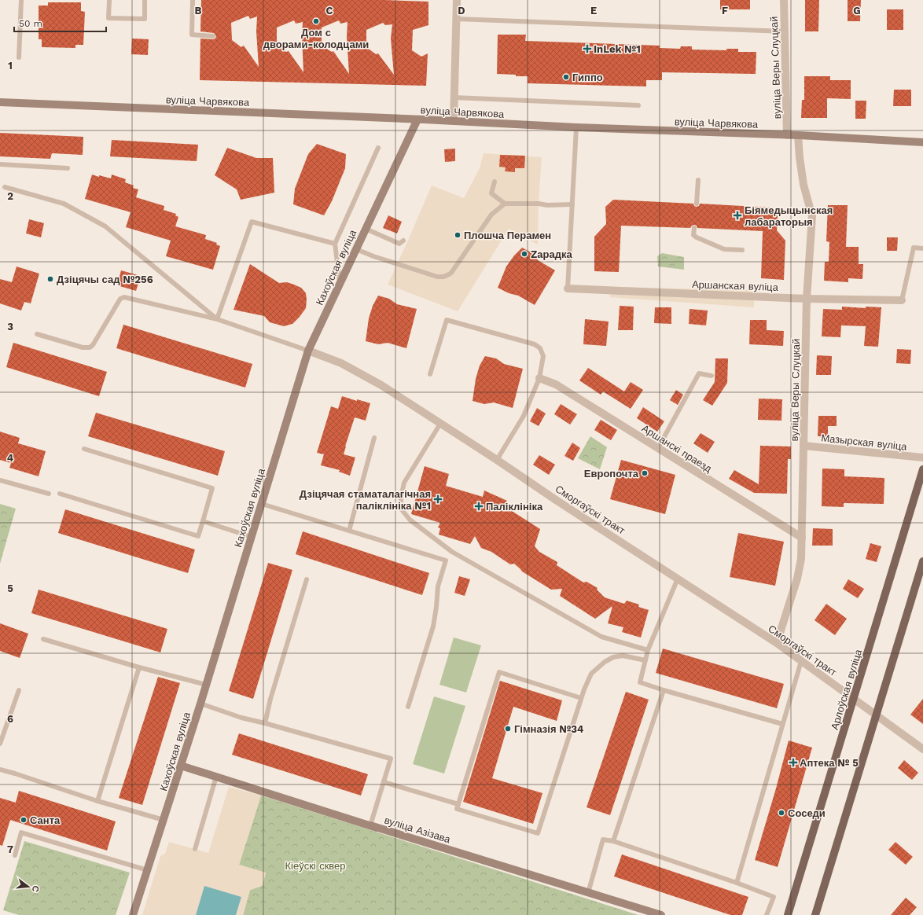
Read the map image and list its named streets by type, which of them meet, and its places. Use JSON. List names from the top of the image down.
{
  "streets": {
    "main road": ["Арлоўская вуліца"],
    "street": [
      "вуліца Веры Слуцкай",
      "вуліца Чарвякова",
      "Кахоўская вуліца",
      "Аршанская вуліца",
      "Мазырская вуліца",
      "Аршанскі праезд",
      "Сморгаўскі тракт",
      "вуліца Азізава"
    ]
  },
  "crossings": [
    ["вуліца Веры Слуцкай", "вуліца Чарвякова"],
    ["вуліца Веры Слуцкай", "Аршанская вуліца"],
    ["вуліца Веры Слуцкай", "Мазырская вуліца"],
    ["вуліца Веры Слуцкай", "Аршанскі праезд"],
    ["вуліца Веры Слуцкай", "Сморгаўскі тракт"],
    ["вуліца Чарвякова", "Кахоўская вуліца"],
    ["Кахоўская вуліца", "Сморгаўскі тракт"],
    ["Кахоўская вуліца", "вуліца Азізава"],
    ["Сморгаўскі тракт", "Арлоўская вуліца"]
  ],
  "parks": ["Кіеўскі сквер"],
  "places": {
    "other": [
      "Дом с дворами-колодцами",
      "Гиппо",
      "Плошча Перамен",
      "Zарадка",
      "Дзіцячы сад №256",
      "Европочта",
      "Гімназія №34",
      "Соседи",
      "Санта"
    ],
    "health": [
      "InLek №1",
      "Біямедыцынская лабараторыя",
      "Дзіцячая стаматалагічная паліклініка №1",
      "Паліклініка",
      "Аптека № 5"
    ]
  },
  "scale_bar": "50 m",
  "north": "right",
  "grid": {
    "columns": [
      "B",
      "C",
      "D",
      "E",
      "F",
      "G"
    ],
    "rows": [
      "1",
      "2",
      "3",
      "4",
      "5",
      "6",
      "7"
    ]
  }
}
